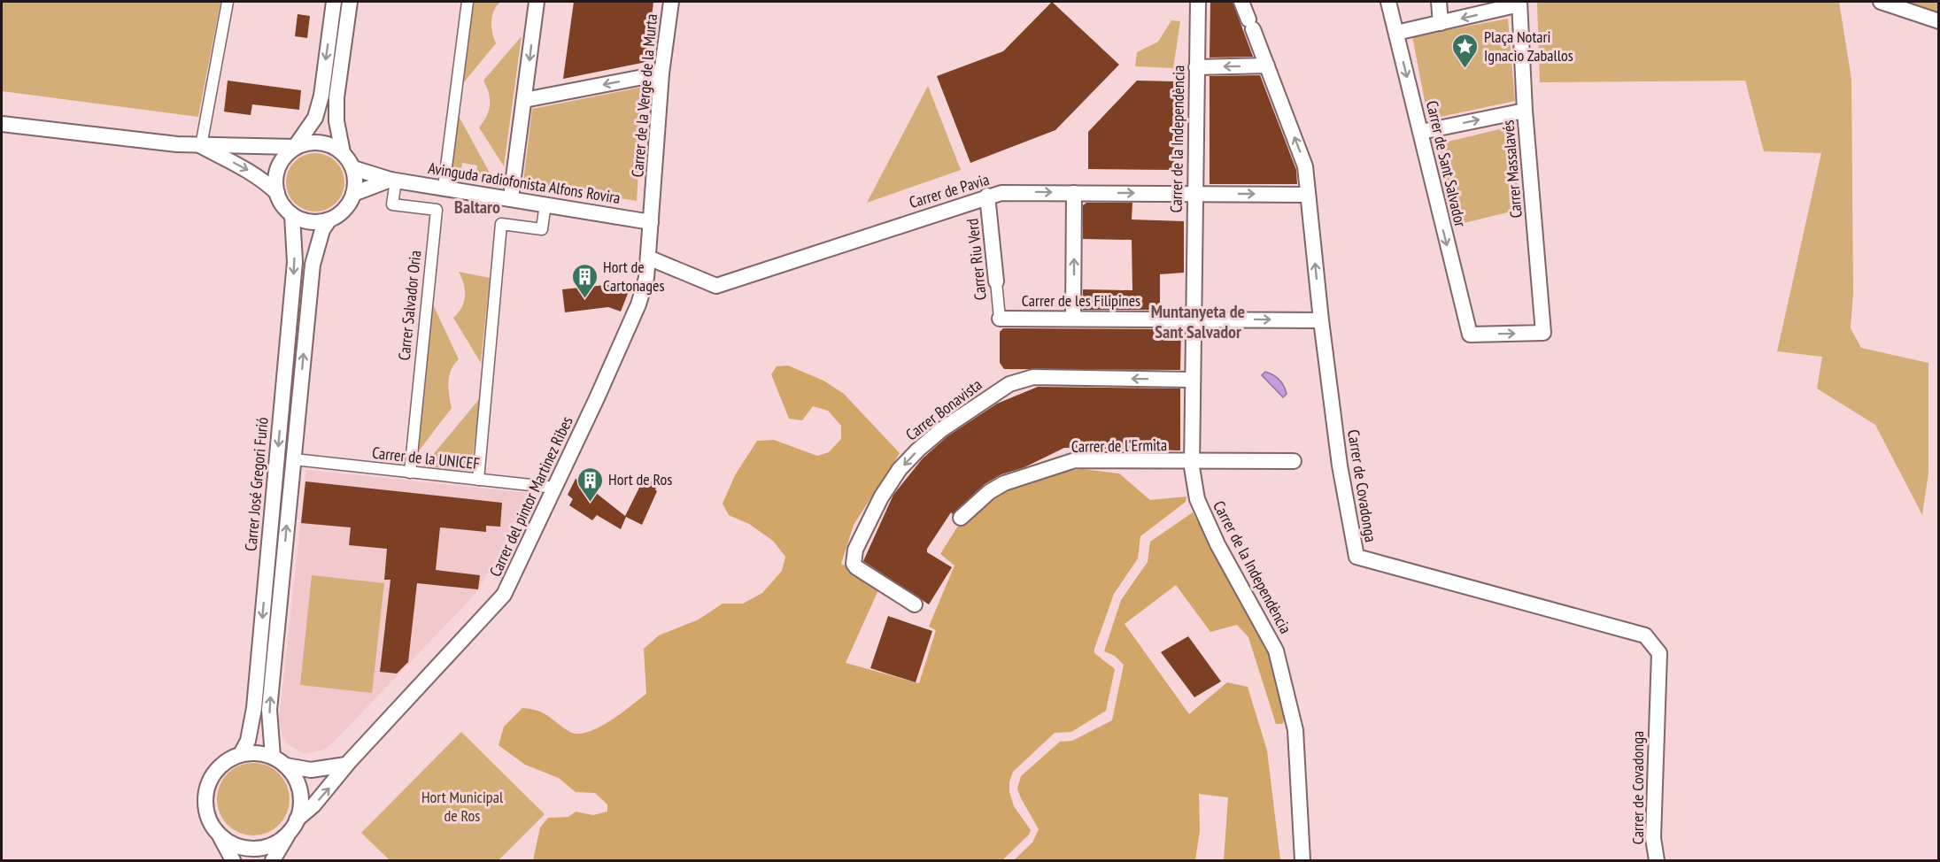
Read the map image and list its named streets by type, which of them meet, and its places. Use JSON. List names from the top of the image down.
{
  "streets": {
    "street": [
      "Carrer de la Verge de la Murta",
      "Carrer de la Independència",
      "Carrer de Sant Salvador",
      "Carrer Massalavés",
      "Avinguda radiofonista Alfons Rovira",
      "Carrer de Pavia",
      "Carrer Riu Verd",
      "Carrer de les Filipines",
      "Carrer Salvador Oria",
      "Carrer Bonavista",
      "Carrer de l'Ermita",
      "Carrer de la UNICEF",
      "Carrer José Gregori Furió",
      "Carrer de Covadonga",
      "Carrer del pintor Martinez Ribes"
    ]
  },
  "crossings": [
    ["Carrer de la Verge de la Murta", "Avinguda radiofonista Alfons Rovira"],
    ["Carrer de la Verge de la Murta", "Carrer de Pavia"],
    ["Carrer de la Verge de la Murta", "Carrer del pintor Martinez Ribes"],
    ["Carrer de la Independència", "Carrer de Pavia"],
    ["Carrer de la Independència", "Carrer de les Filipines"],
    ["Carrer de la Independència", "Carrer Bonavista"],
    ["Carrer de la Independència", "Carrer de l'Ermita"],
    ["Carrer de Sant Salvador", "Carrer Massalavés"],
    ["Avinguda radiofonista Alfons Rovira", "Carrer Salvador Oria"],
    ["Avinguda radiofonista Alfons Rovira", "Carrer José Gregori Furió"],
    ["Carrer de Pavia", "Carrer Riu Verd"],
    ["Carrer de Pavia", "Carrer de Covadonga"],
    ["Carrer de Pavia", "Carrer del pintor Martinez Ribes"],
    ["Carrer Riu Verd", "Carrer de les Filipines"],
    ["Carrer de les Filipines", "Carrer de Covadonga"],
    ["Carrer Salvador Oria", "Carrer de la UNICEF"],
    ["Carrer de la UNICEF", "Carrer del pintor Martinez Ribes"],
    ["Carrer José Gregori Furió", "Carrer del pintor Martinez Ribes"]
  ],
  "one_way": ["Carrer de Sant Salvador", "Carrer de Pavia", "Carrer de les Filipines"],
  "districts": ["Baltaro", "Muntanyeta de Sant Salvador"],
  "parks": ["Hort Municipal de Ros"],
  "places": {
    "place": ["Plaça Notari Ignacio Zaballos"],
    "building": ["Hort de Cartonages", "Hort de Ros"]
  }
}
